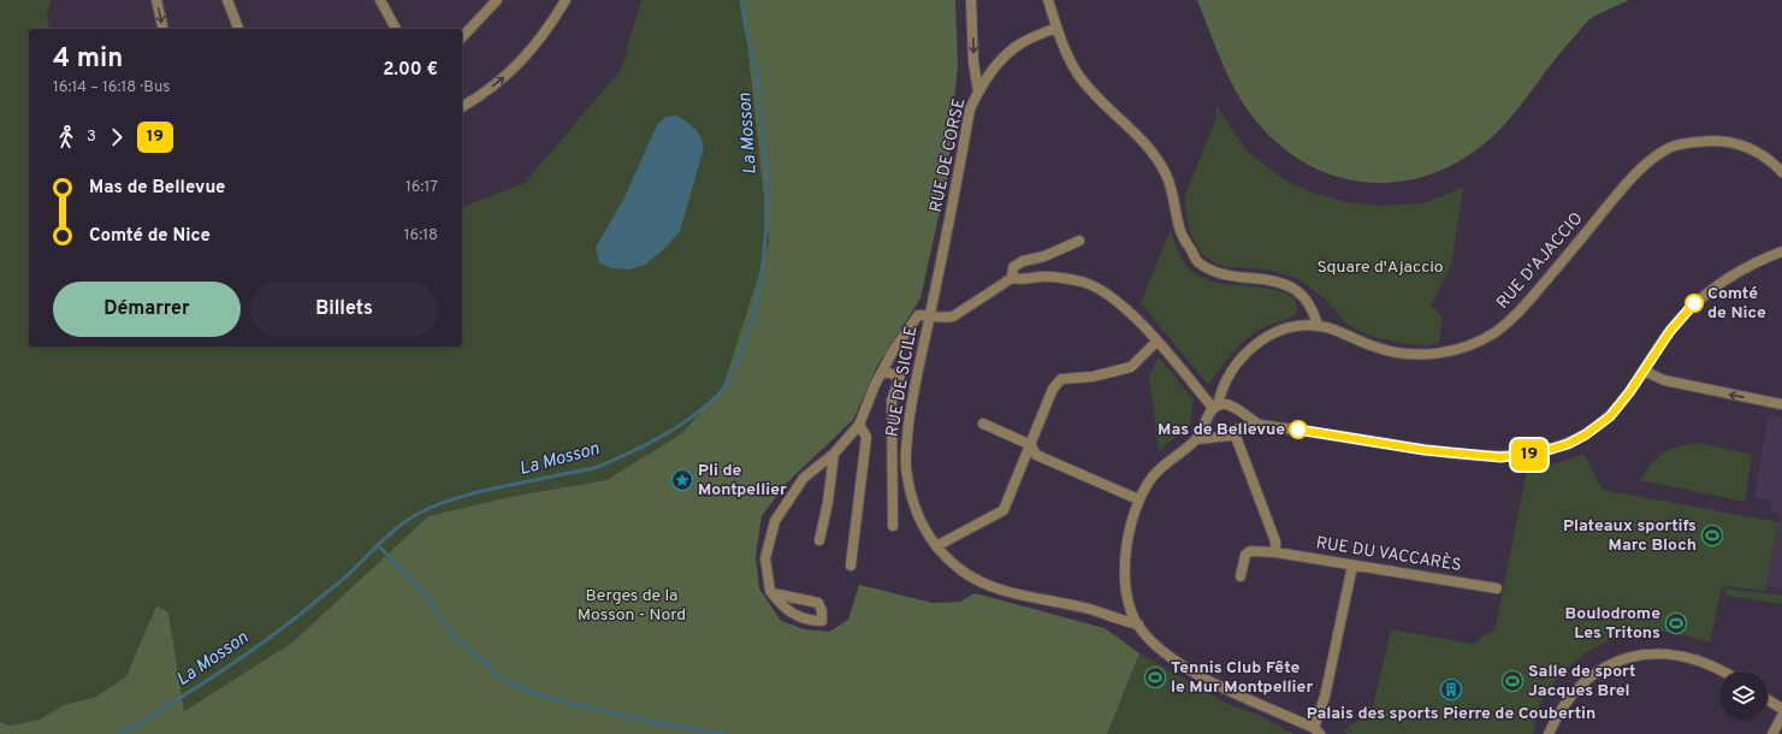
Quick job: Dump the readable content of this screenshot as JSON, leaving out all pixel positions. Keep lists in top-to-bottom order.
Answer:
{
  "streets": {
    "street": [
      "RUE DE CORSE",
      "RUE D'AJACCIO",
      "RUE DE SICILE",
      "RUE DU VACCARÈS"
    ]
  },
  "crossings": [
    ["RUE DE CORSE", "RUE DE SICILE"]
  ],
  "water": ["La Mosson"],
  "parks": ["Square d'Ajaccio", "Berges de la Mosson - Nord"],
  "places": {
    "other": ["Comté de Nice", "Mas de Bellevue"],
    "place": ["Pli de Montpellier"],
    "sports": [
      "Plateaux sportifs Marc Bloch",
      "Boulodrome Les Tritons",
      "Tennis Club Fête le Mur Montpellier",
      "Salle de sport Jacques Brel"
    ],
    "building": ["Palais des sports Pierre de Coubertin"]
  },
  "lines": ["bus line 19"],
  "page": {
    "on_map": "19",
    "heading": ["4 min", "16:14 – 16:18 · Bus", "2.00 €"],
    "legs": ["3", "19"],
    "list": [
      {
        "name": "Mas de Bellevue",
        "value": "16:17"
      },
      {
        "name": "Comté de Nice",
        "value": "16:18"
      }
    ],
    "buttons": ["Démarrer", "Billets"]
  }
}
